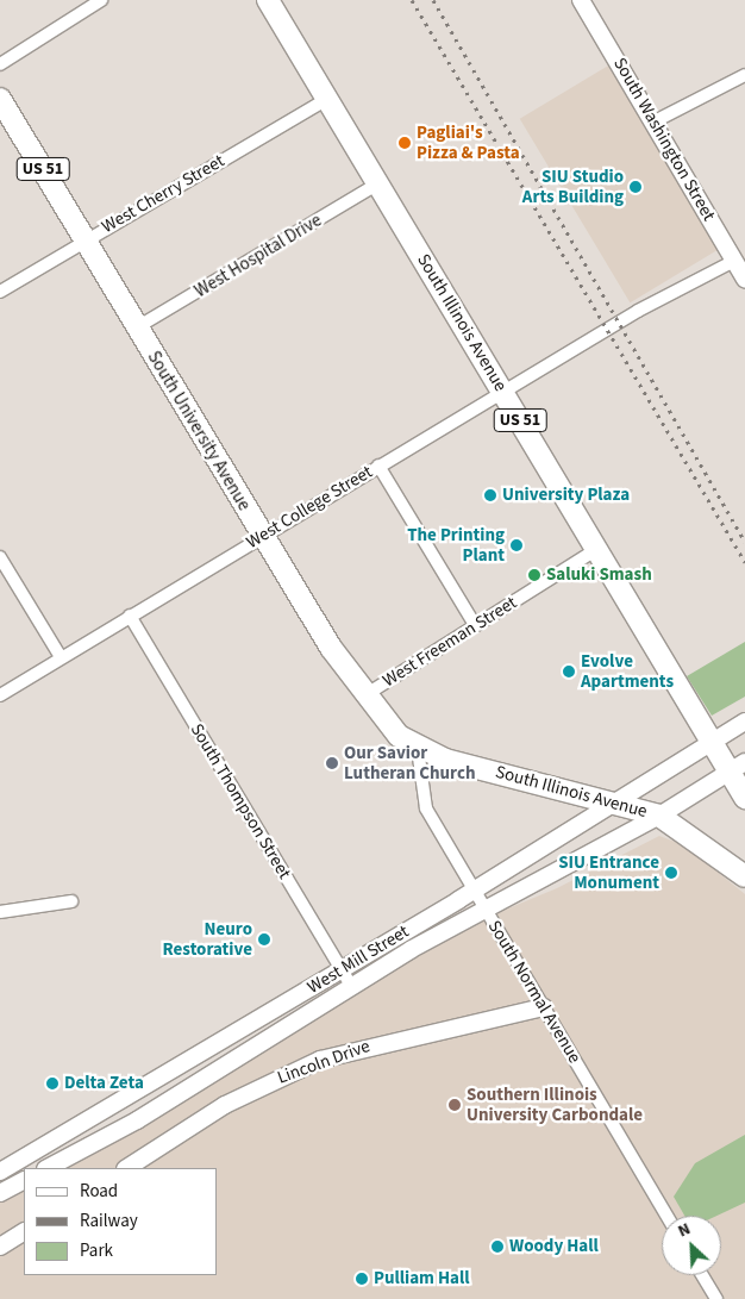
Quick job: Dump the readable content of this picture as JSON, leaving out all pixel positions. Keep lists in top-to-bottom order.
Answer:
{
  "streets": {
    "highway": ["US 51", "South Illinois Avenue", "South University Avenue"],
    "main road": ["South Washington Street", "West Mill Street", "Lincoln Drive"],
    "street": [
      "West Cherry Street",
      "West Hospital Drive",
      "West College Street",
      "West Freeman Street",
      "South Thompson Street",
      "South Normal Avenue"
    ]
  },
  "crossings": [
    ["South Washington Street", "West College Street"],
    ["West Cherry Street", "South Illinois Avenue"],
    ["West Cherry Street", "South University Avenue"],
    ["West Hospital Drive", "South Illinois Avenue"],
    ["West Hospital Drive", "South University Avenue"],
    ["South Illinois Avenue", "South University Avenue"],
    ["South Illinois Avenue", "West College Street"],
    ["South Illinois Avenue", "West Freeman Street"],
    ["South Illinois Avenue", "West Mill Street"],
    ["South Illinois Avenue", "South Normal Avenue"],
    ["South University Avenue", "West College Street"],
    ["South University Avenue", "West Freeman Street"],
    ["South University Avenue", "South Normal Avenue"],
    ["West College Street", "South Thompson Street"],
    ["South Thompson Street", "West Mill Street"],
    ["West Mill Street", "South Normal Avenue"],
    ["South Normal Avenue", "Lincoln Drive"]
  ],
  "places": [
    "Pagliai's Pizza & Pasta",
    "SIU Studio Arts Building",
    "University Plaza",
    "The Printing Plant",
    "Saluki Smash",
    "Evolve Apartments",
    "Our Savior Lutheran Church",
    "SIU Entrance Monument",
    "Neuro Restorative",
    "Delta Zeta",
    "Southern Illinois University Carbondale",
    "Woody Hall",
    "Pulliam Hall"
  ],
  "legend": ["Road", "Railway", "Park"],
  "north": "top left"
}
